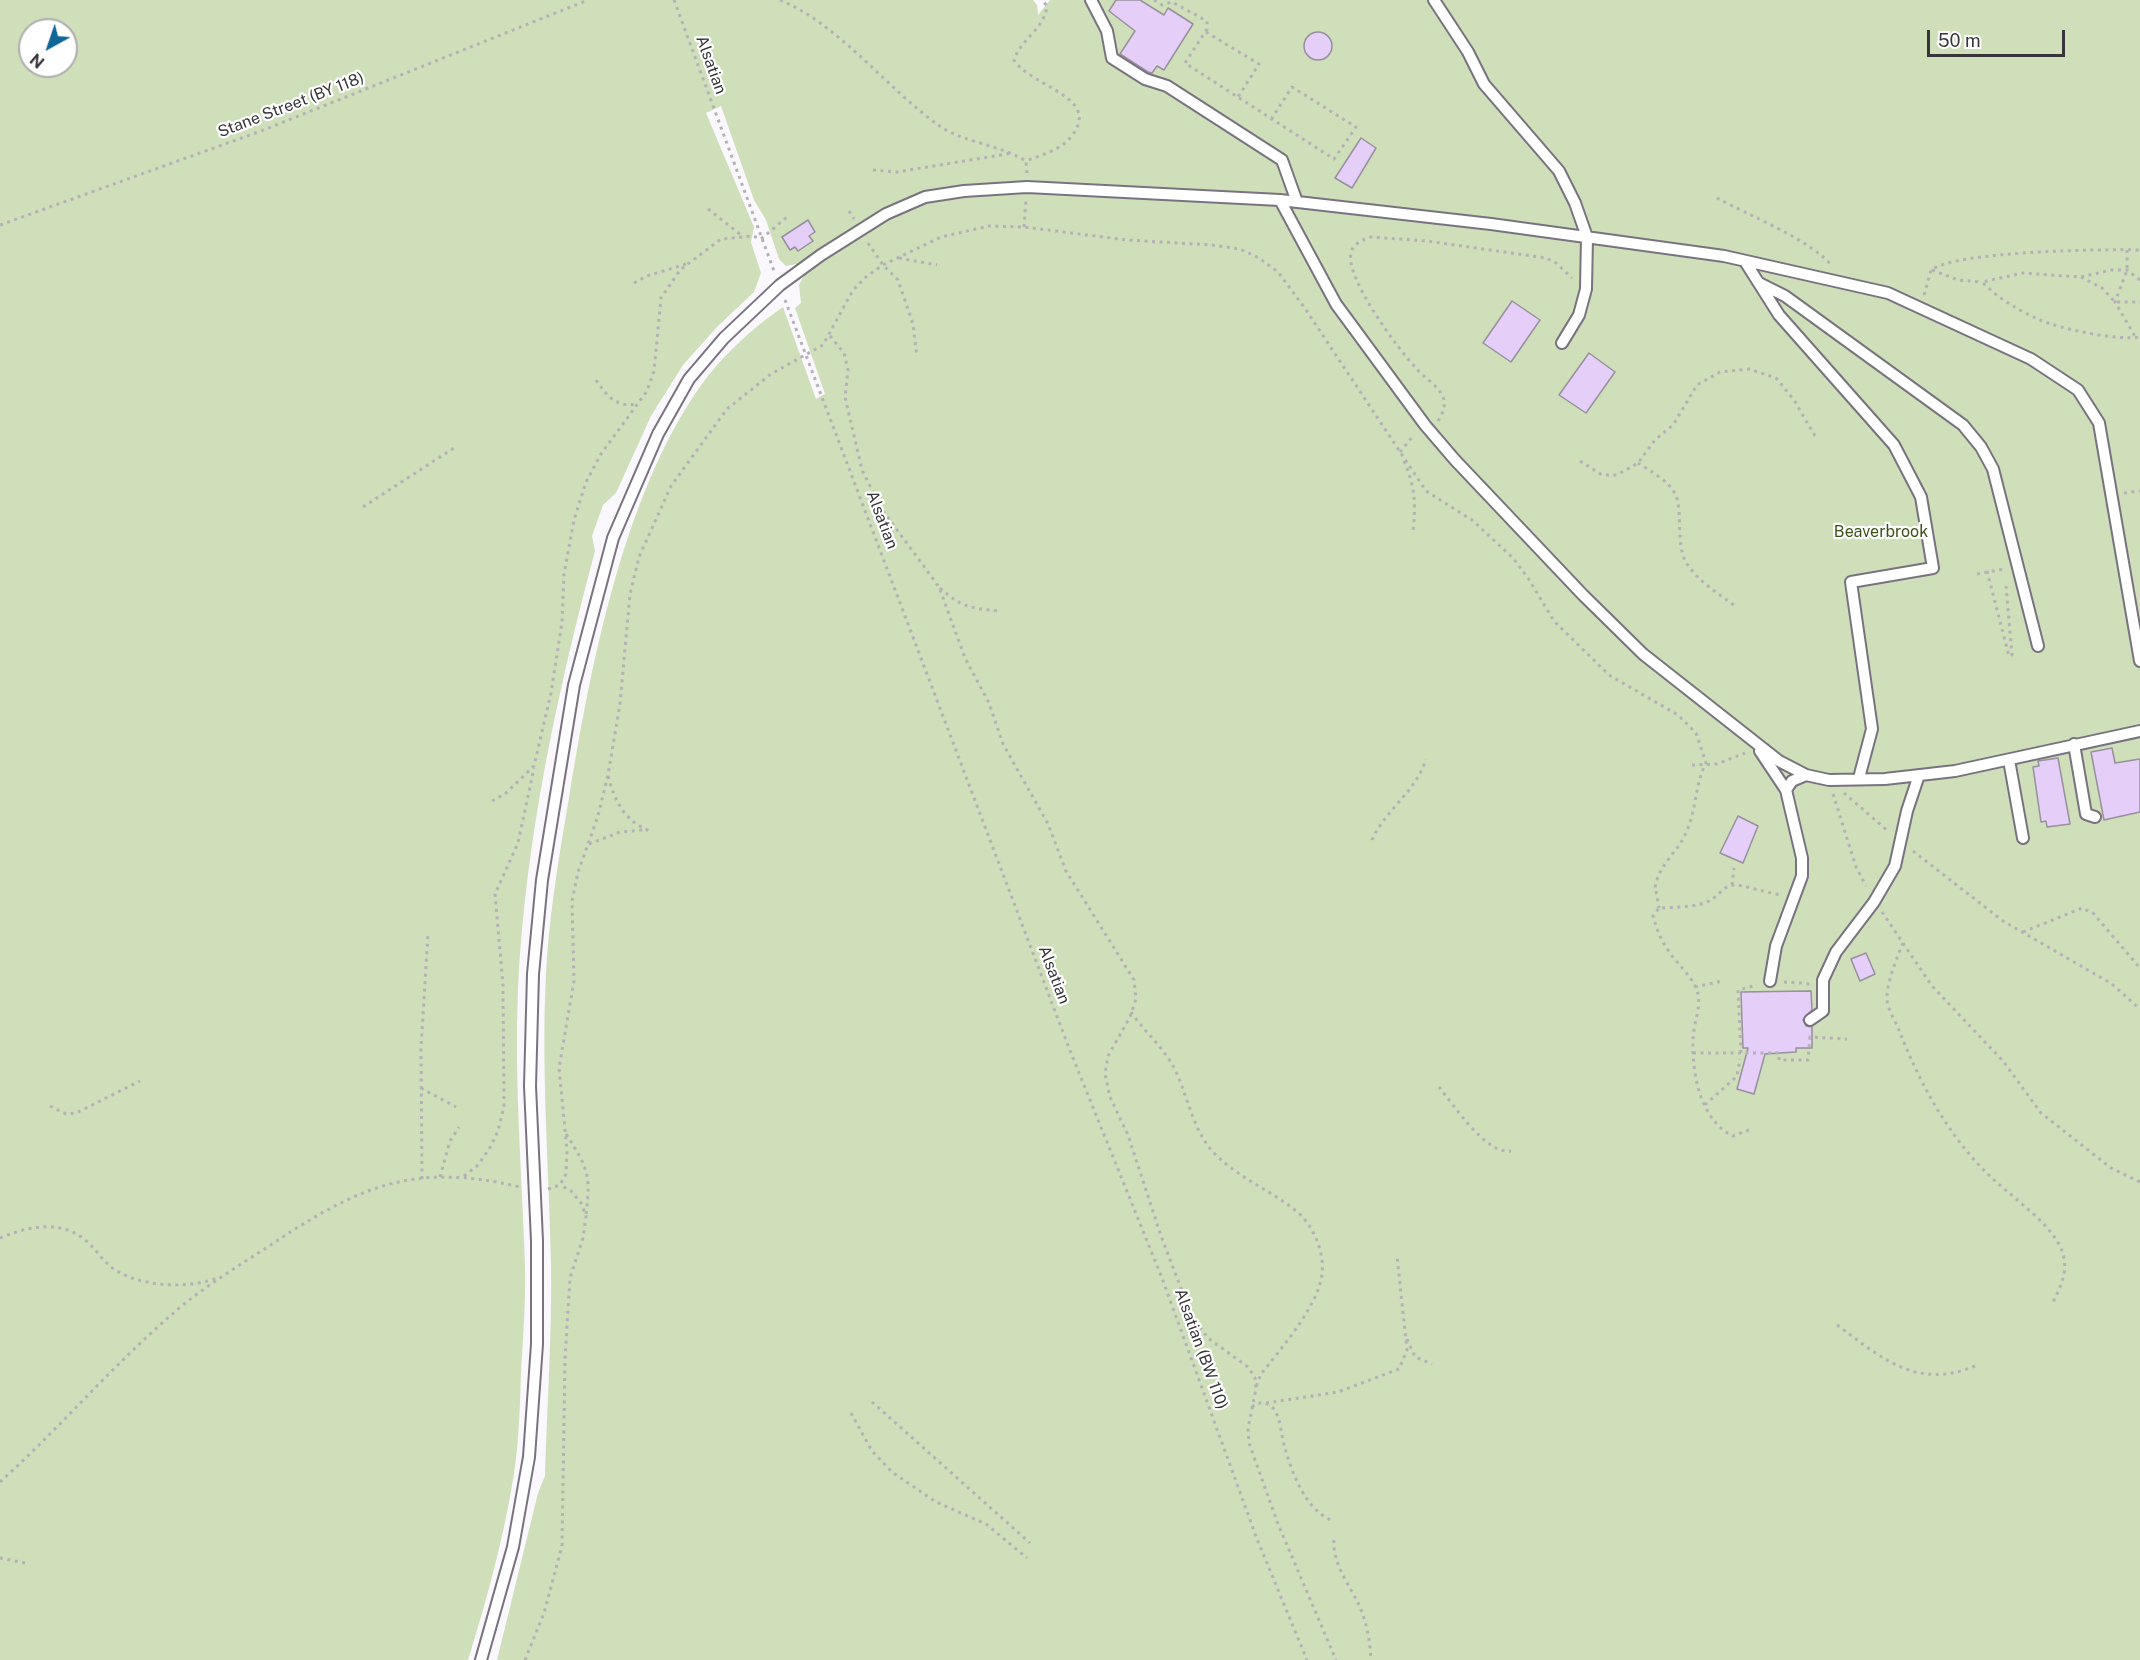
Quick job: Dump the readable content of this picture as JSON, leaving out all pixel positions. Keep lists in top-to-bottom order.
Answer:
{
  "streets": {
    "path": ["Alsatian", "Stane Street (BY 118)", "Alsatian (BW 110)"]
  },
  "crossings": [
    ["Alsatian", "Alsatian (BW 110)"]
  ],
  "parks": ["Beaverbrook"],
  "scale_bar": "50 m",
  "north": "bottom left"
}
